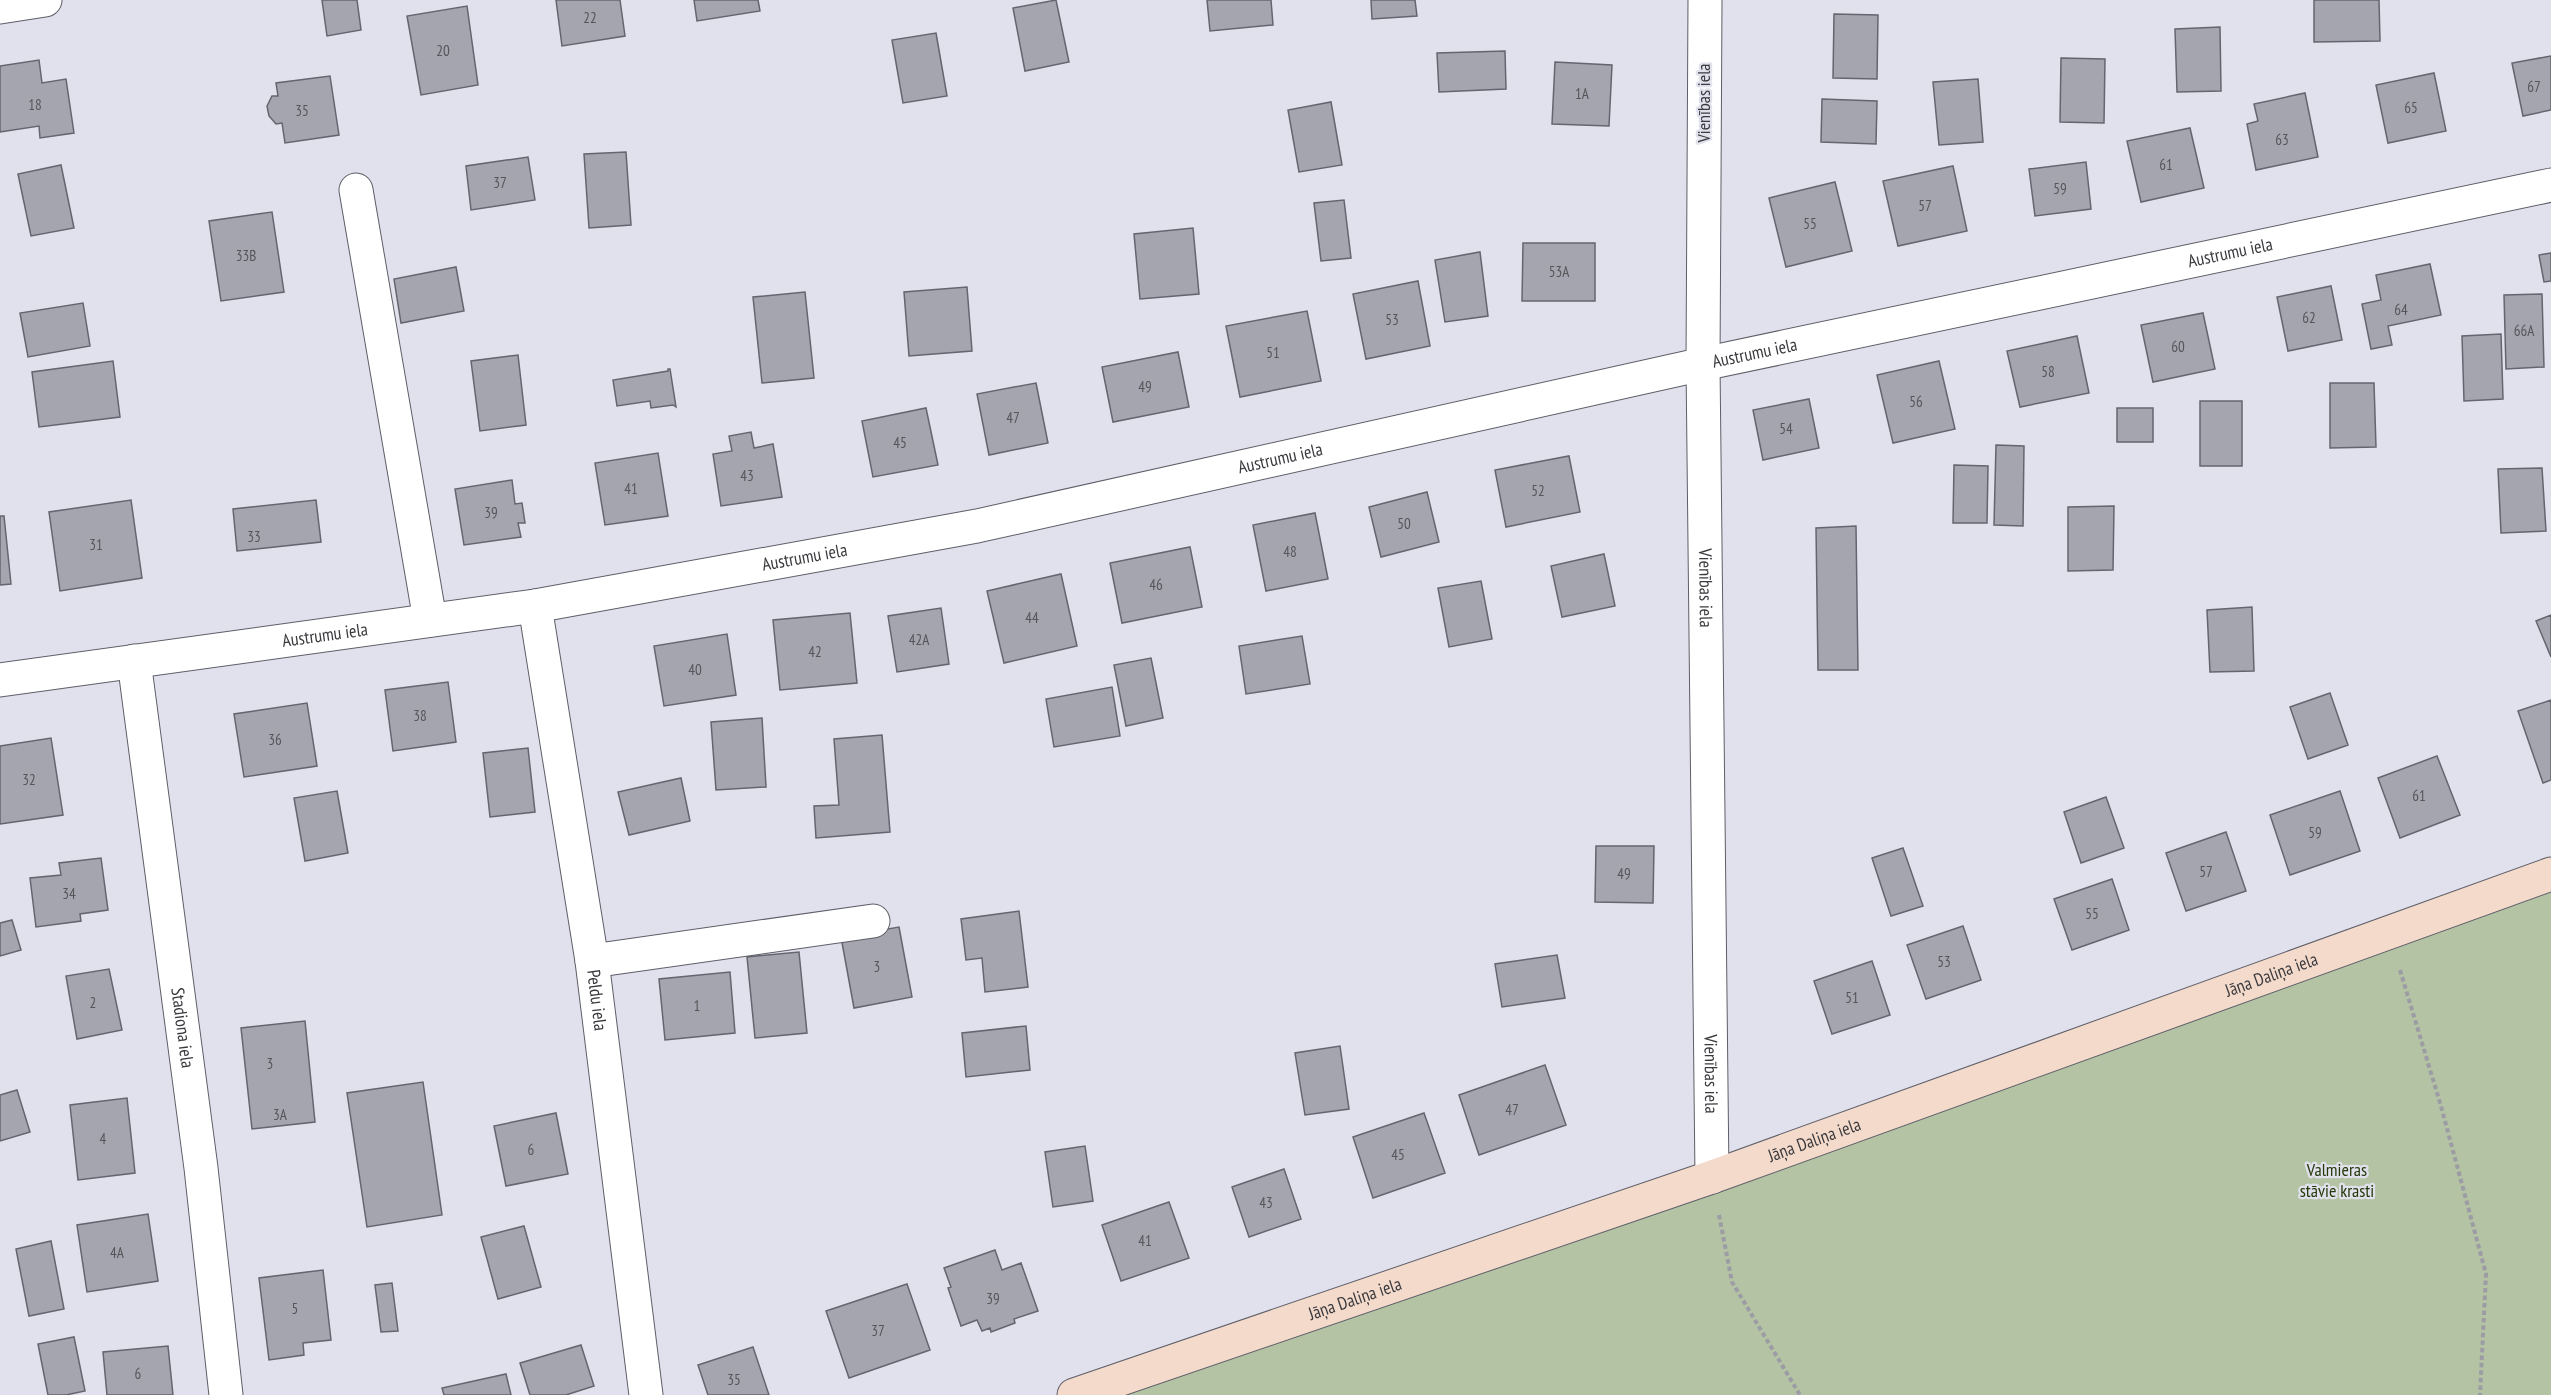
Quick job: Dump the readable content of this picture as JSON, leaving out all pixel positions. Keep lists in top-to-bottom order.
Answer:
{
  "streets": {
    "street": [
      "Vienības iela",
      "Austrumu iela",
      "Jāņa Daliņa iela",
      "Peldu iela",
      "Stadiona iela"
    ]
  },
  "crossings": [
    ["Vienības iela", "Austrumu iela"],
    ["Vienības iela", "Jāņa Daliņa iela"],
    ["Austrumu iela", "Peldu iela"],
    ["Austrumu iela", "Stadiona iela"]
  ],
  "parks": ["Valmieras stāvie krasti"],
  "house_numbers": [
    "22",
    "20",
    "67",
    "1A",
    "18",
    "65",
    "35",
    "63",
    "61",
    "37",
    "59",
    "57",
    "55",
    "33B",
    "53A",
    "64",
    "62",
    "53",
    "66A",
    "60",
    "51",
    "58",
    "49",
    "56",
    "47",
    "54",
    "45",
    "43",
    "41",
    "52",
    "39",
    "50",
    "33",
    "31",
    "48",
    "46",
    "44",
    "42A",
    "42",
    "40",
    "38",
    "36",
    "32",
    "61",
    "59",
    "57",
    "49",
    "34",
    "55",
    "53",
    "3",
    "51",
    "2",
    "1",
    "3",
    "47",
    "3A",
    "4",
    "6",
    "45",
    "43",
    "41",
    "4A",
    "39",
    "5",
    "37",
    "6",
    "35"
  ]
}
